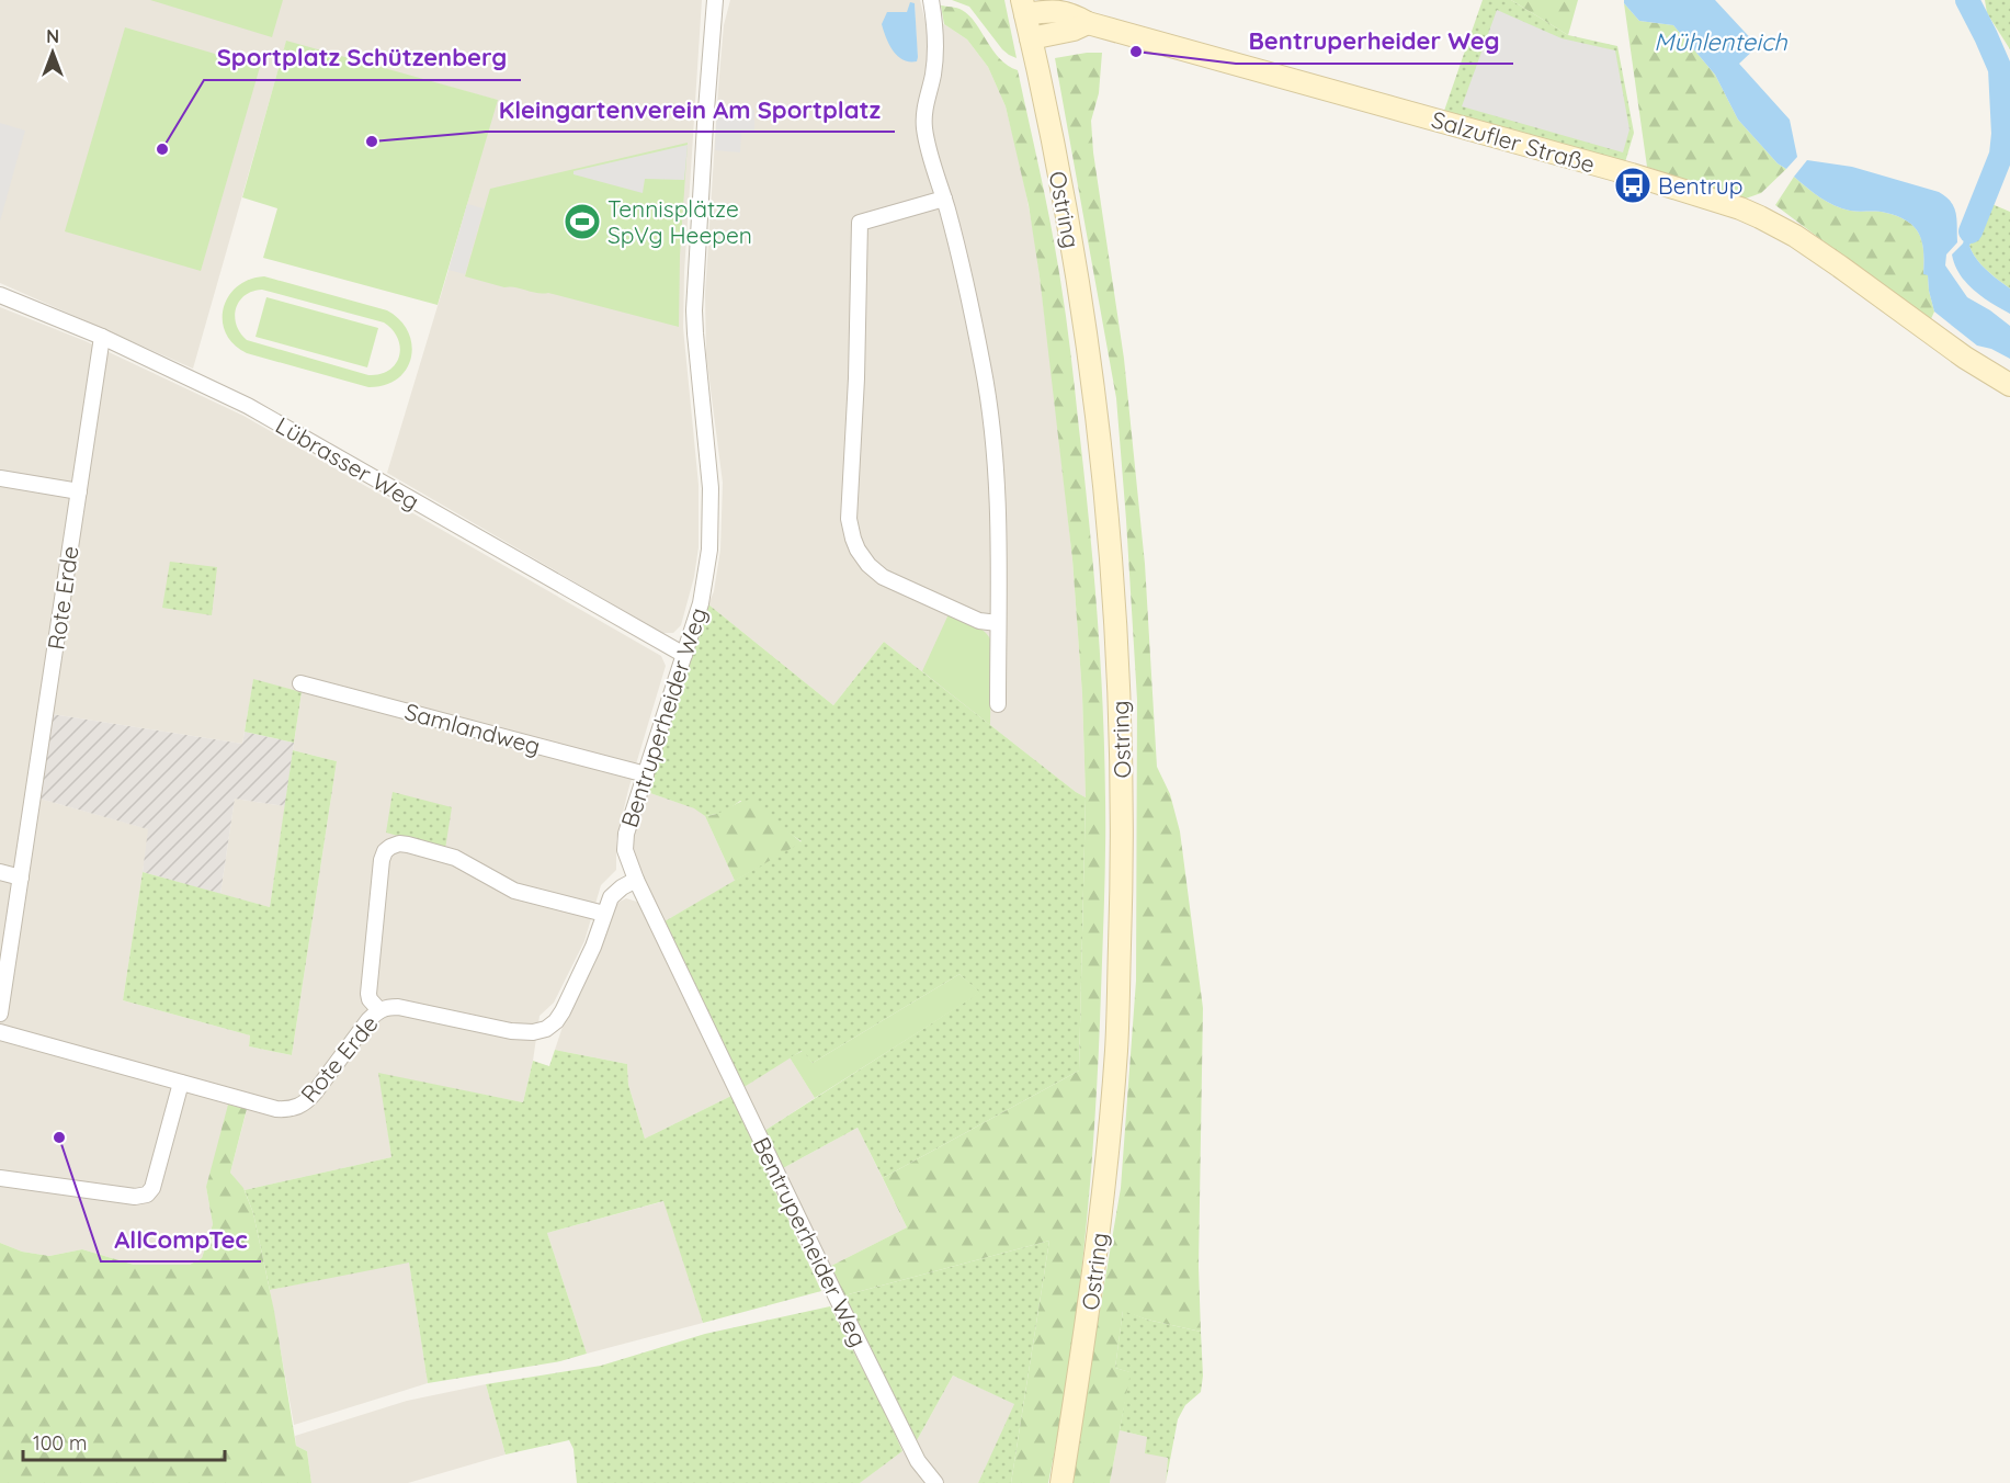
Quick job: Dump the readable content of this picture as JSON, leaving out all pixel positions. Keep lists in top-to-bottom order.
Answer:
{
  "streets": {
    "main road": ["Salzufler Straße", "Ostring"],
    "street": [
      "Lübrasser Weg",
      "Rote Erde",
      "Bentruperheider Weg",
      "Samlandweg"
    ]
  },
  "crossings": [
    ["Salzufler Straße", "Ostring"],
    ["Lübrasser Weg", "Rote Erde"],
    ["Lübrasser Weg", "Bentruperheider Weg"],
    ["Rote Erde", "Bentruperheider Weg"],
    ["Bentruperheider Weg", "Samlandweg"]
  ],
  "water": ["Mühlenteich"],
  "places": {
    "other": [
      "Bentruperheider Weg",
      "Kleingartenverein Am Sportplatz",
      "Sportplatz Schützenberg",
      "AllCompTec"
    ],
    "bus stop": ["Bentrup"],
    "sports": ["Tennisplätze SpVg Heepen"]
  },
  "scale_bar": "100 m",
  "north": "top"
}
